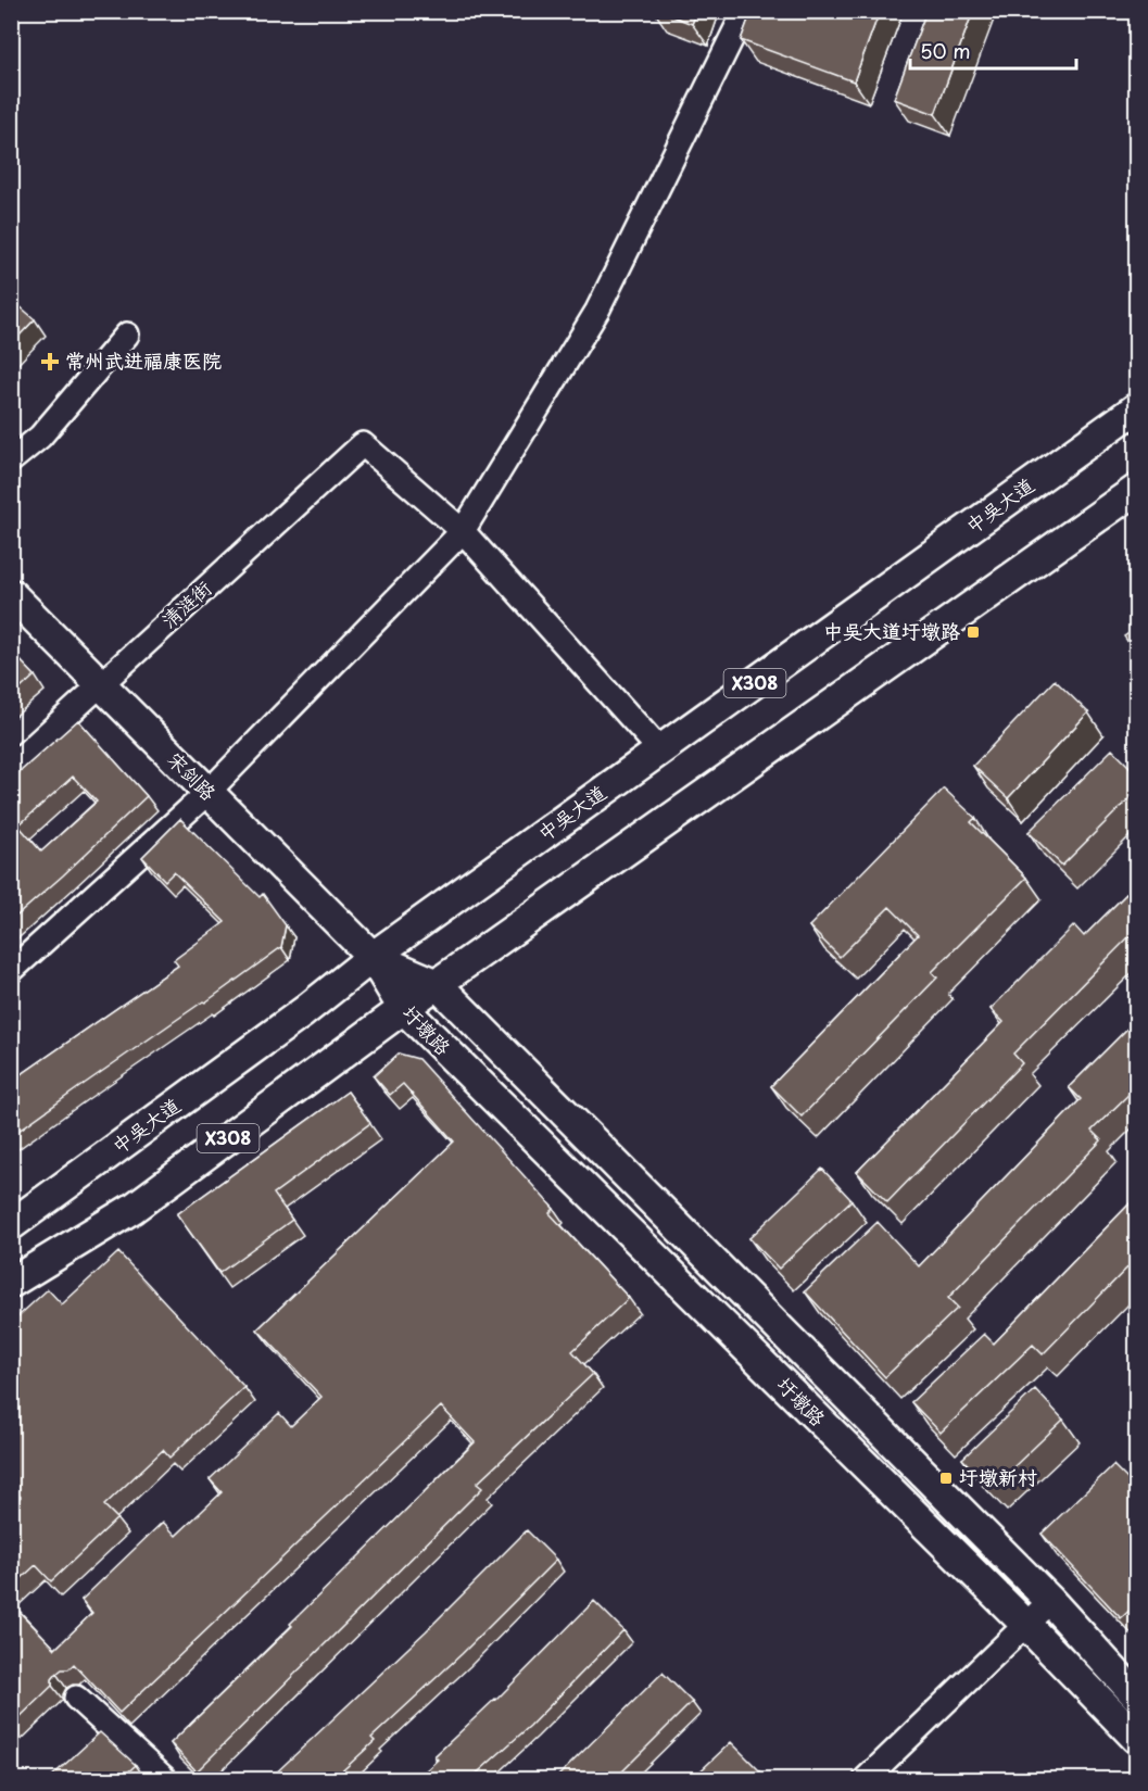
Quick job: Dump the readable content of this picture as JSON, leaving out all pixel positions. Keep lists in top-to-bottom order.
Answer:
{
  "streets": {
    "main road": [
      "中吴大道",
      "X308",
      "宋剑路",
      "圩墩路"
    ],
    "street": ["清涟街"]
  },
  "crossings": [
    ["中吴大道", "宋剑路"],
    ["中吴大道", "圩墩路"],
    ["清涟街", "宋剑路"],
    ["X308", "圩墩路"],
    ["宋剑路", "圩墩路"]
  ],
  "places": {
    "health": ["常州武进福康医院"],
    "transit": ["中吴大道圩墩路", "圩墩新村"]
  },
  "scale_bar": "50 m"
}
